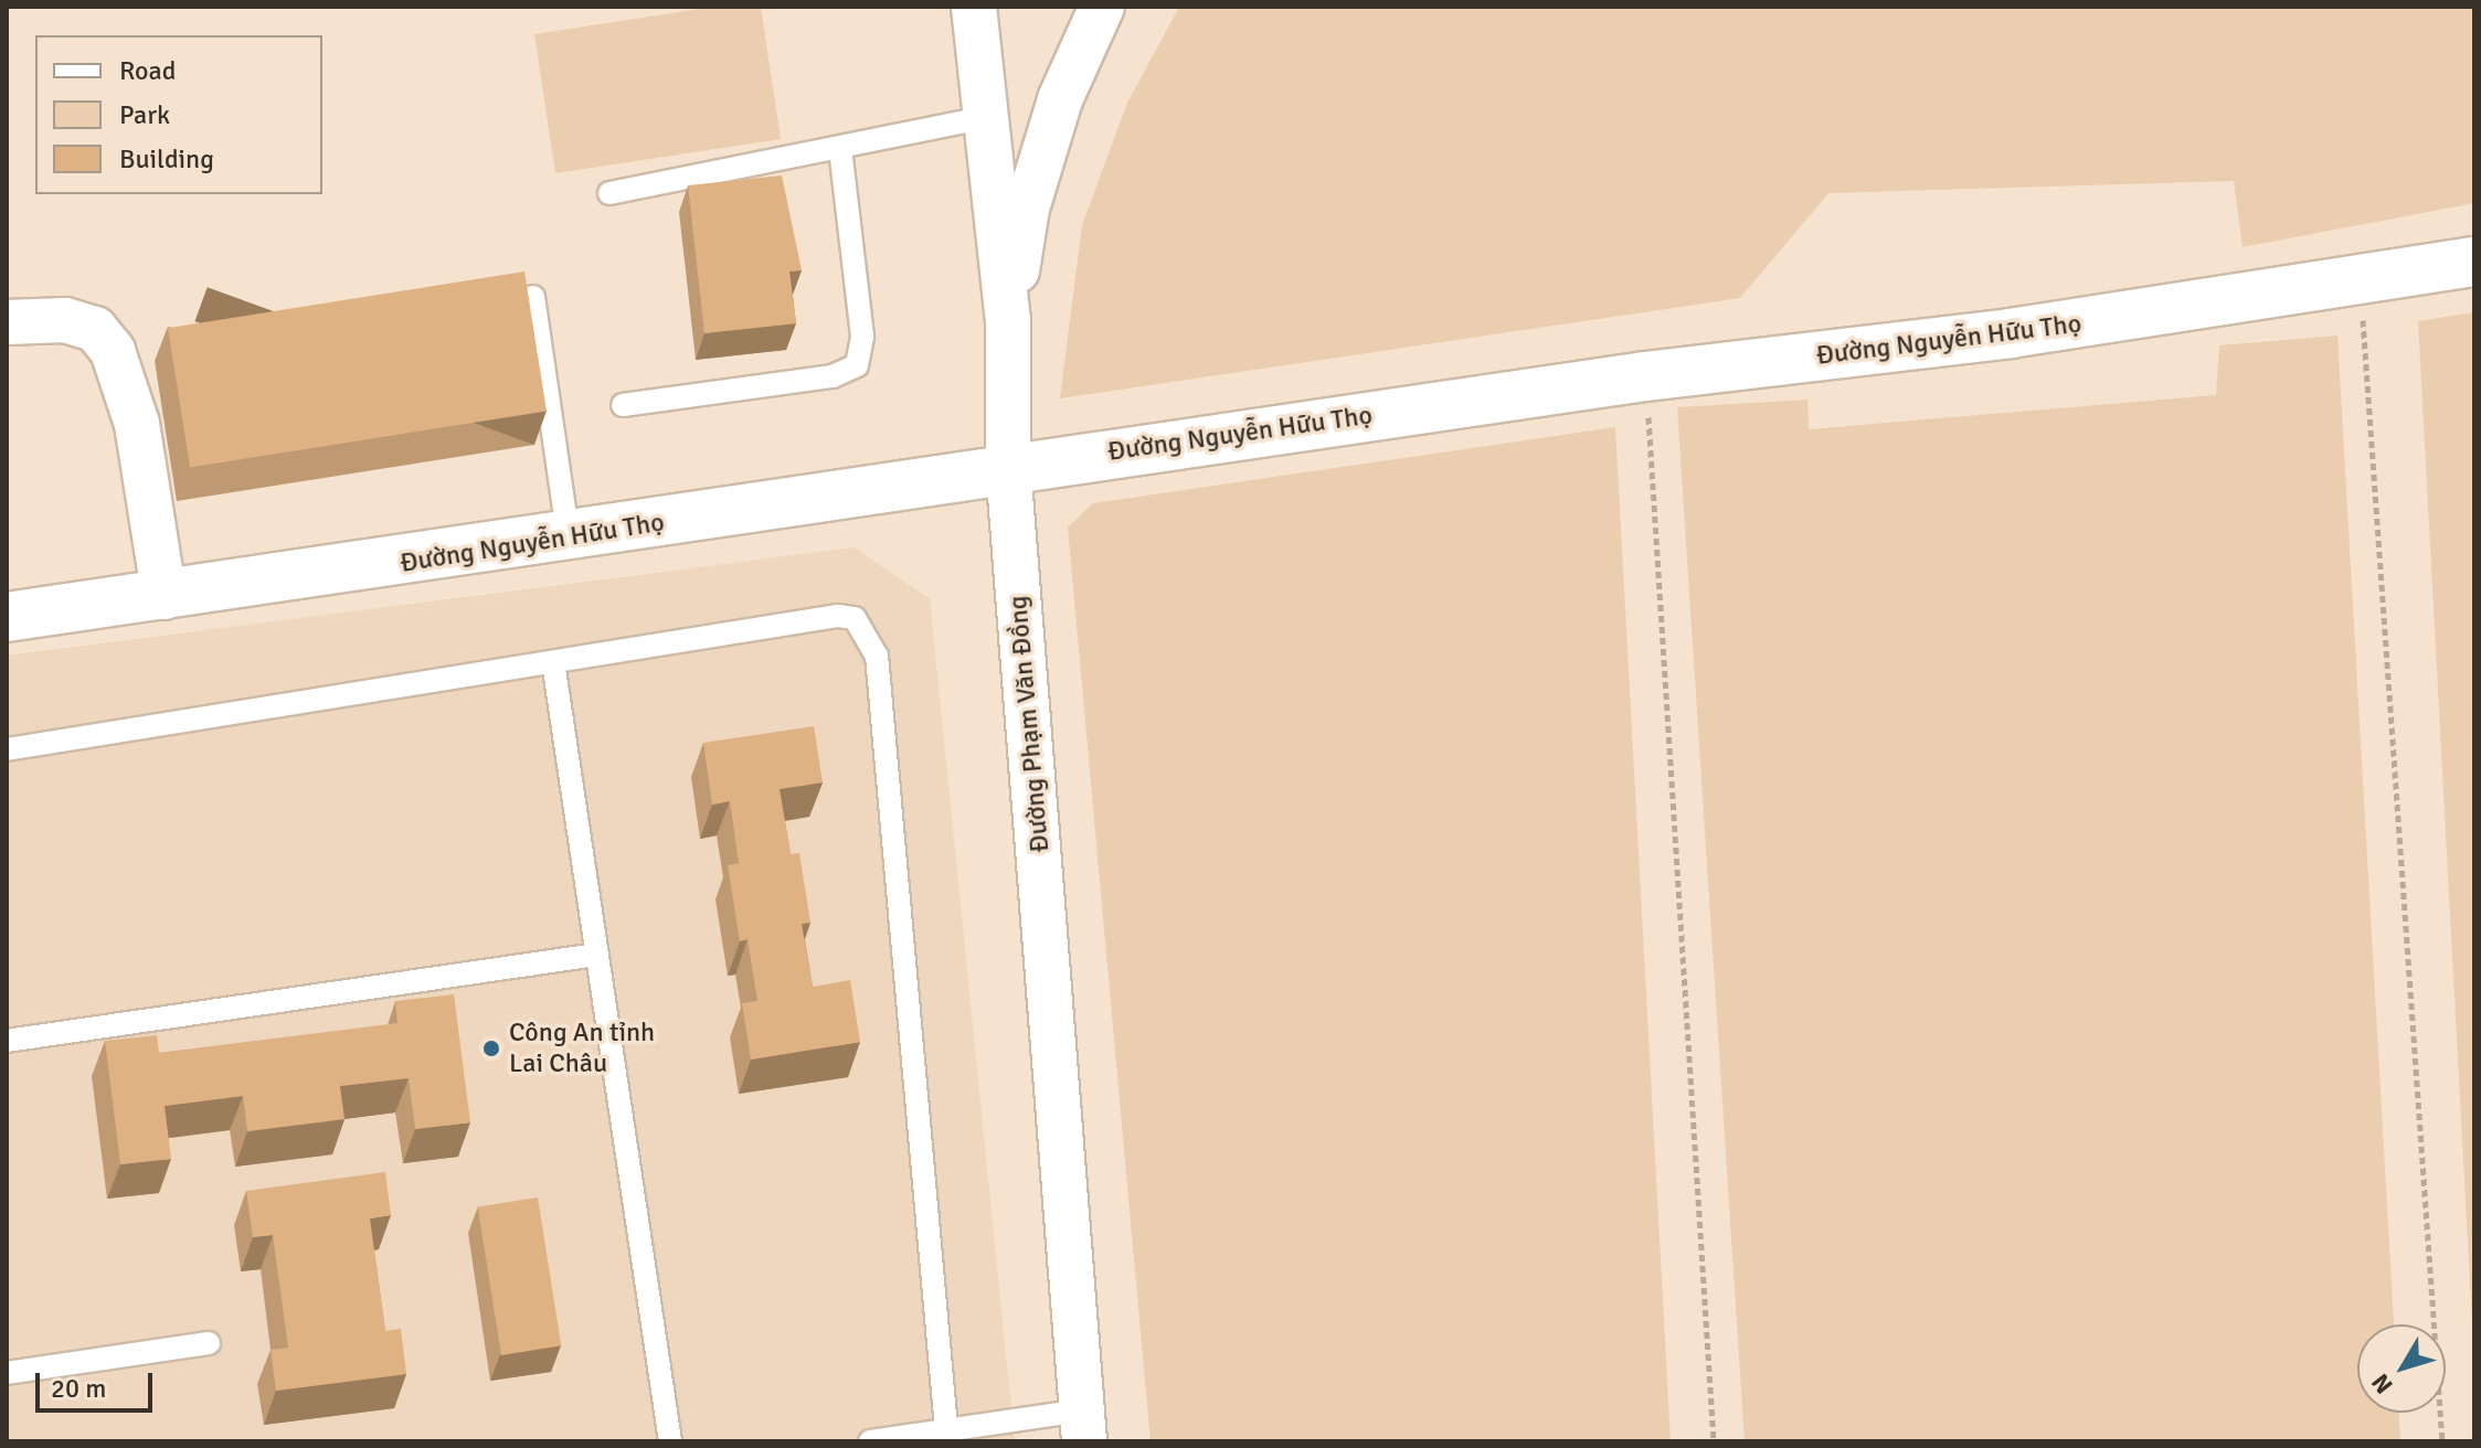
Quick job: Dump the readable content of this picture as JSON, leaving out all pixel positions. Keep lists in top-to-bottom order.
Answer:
{
  "streets": {
    "street": ["Đường Nguyễn Hữu Thọ", "Đường Phạm Văn Đồng"]
  },
  "crossings": [
    ["Đường Nguyễn Hữu Thọ", "Đường Phạm Văn Đồng"]
  ],
  "places": ["Công An tỉnh Lai Châu"],
  "legend": ["Road", "Park", "Building"],
  "scale_bar": "20 m",
  "north": "bottom left"
}
